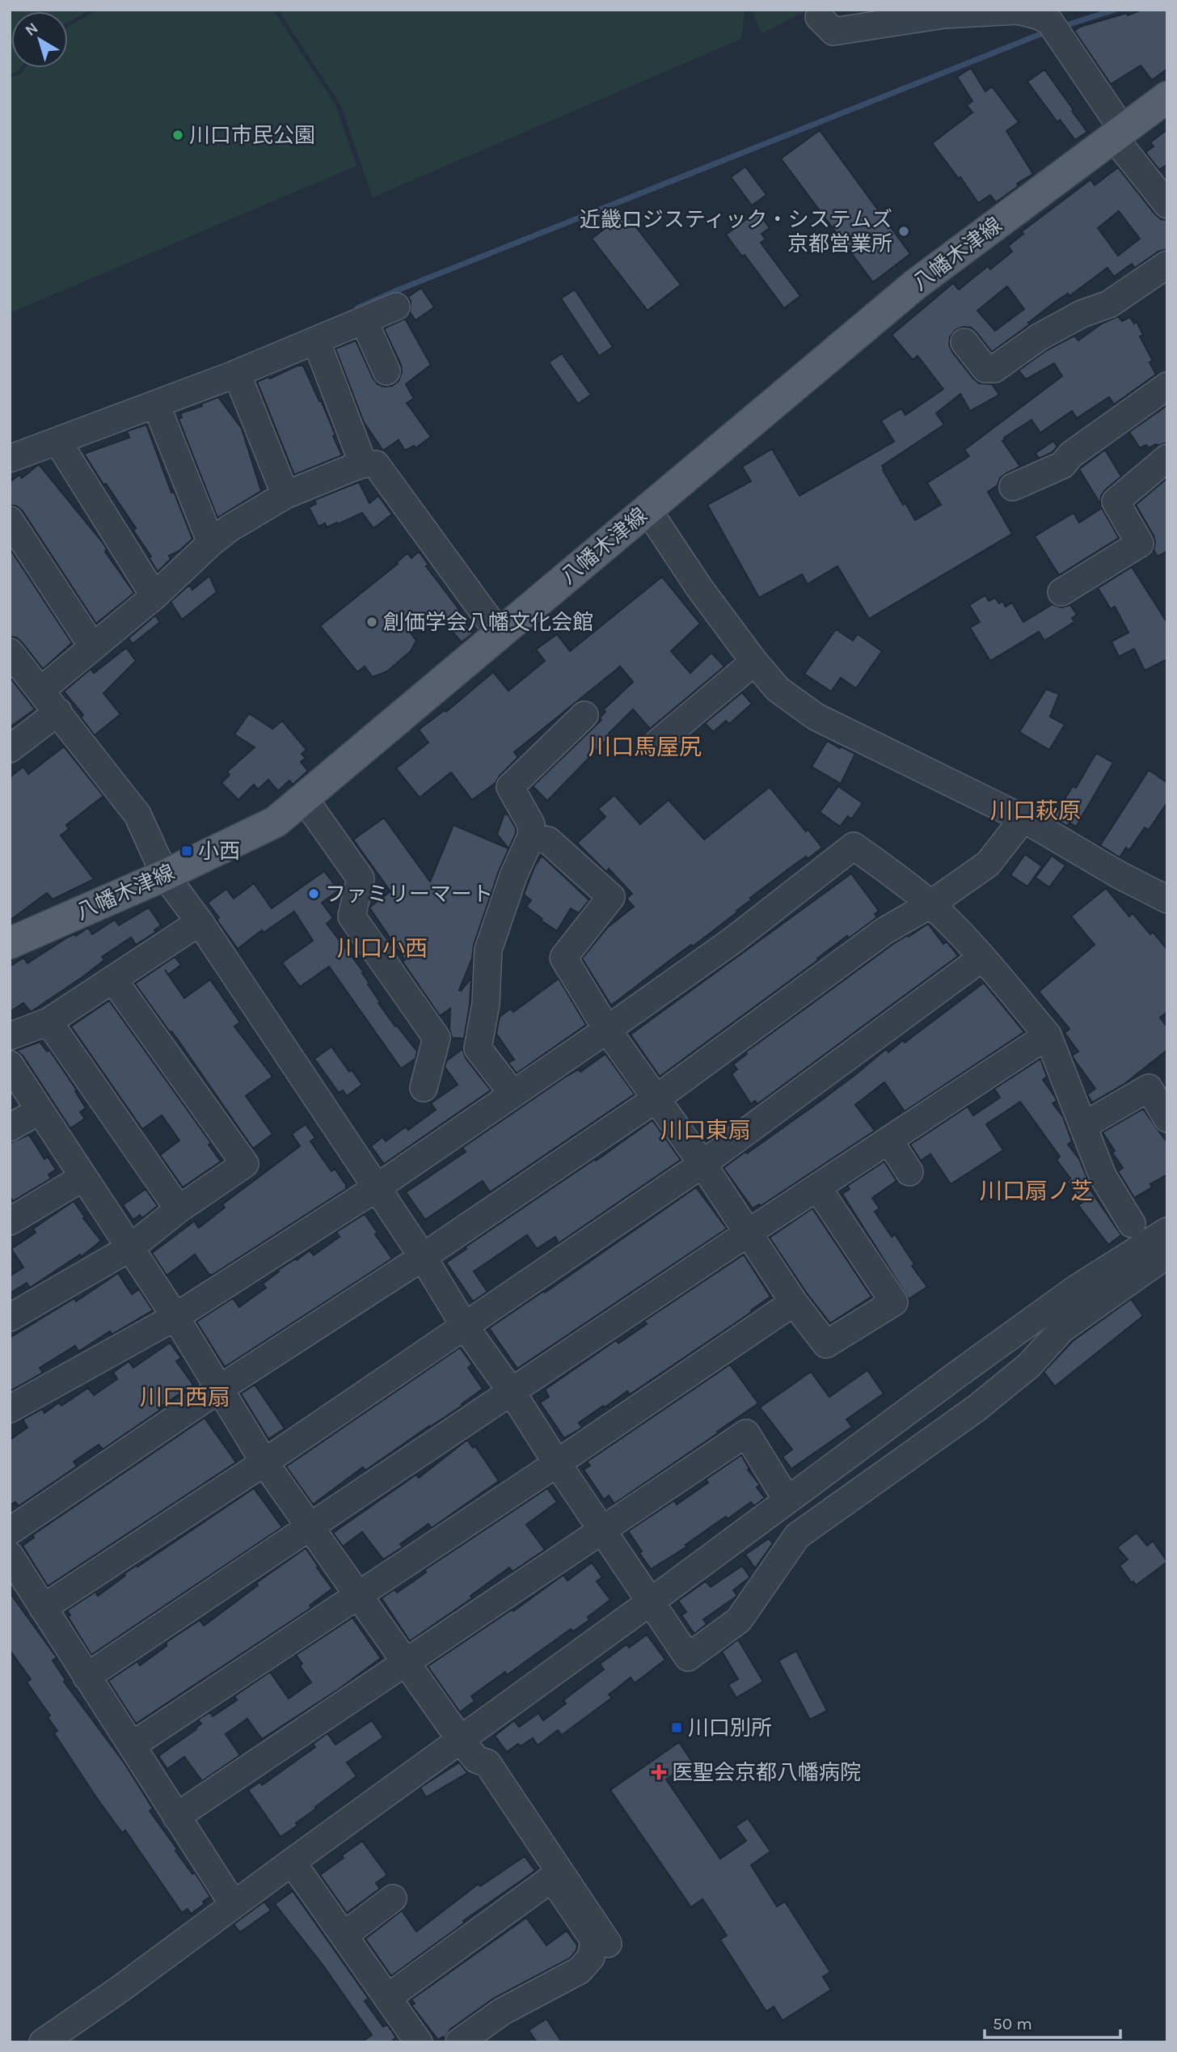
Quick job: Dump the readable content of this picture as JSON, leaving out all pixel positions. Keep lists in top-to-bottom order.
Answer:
{
  "streets": {
    "main road": ["八幡木津線"]
  },
  "districts": [
    "川口馬屋尻",
    "川口萩原",
    "川口小西",
    "川口東扇",
    "川口扇ノ芝",
    "川口西扇"
  ],
  "places": {
    "other": [
      "川口市民公園",
      "近畿ロジスティック・システムズ 京都営業所",
      "創価学会八幡文化会館",
      "ファミリーマート"
    ],
    "transit": ["小西", "川口別所"],
    "health": ["医聖会京都八幡病院"]
  },
  "scale_bar": "50 m",
  "north": "top left"
}
